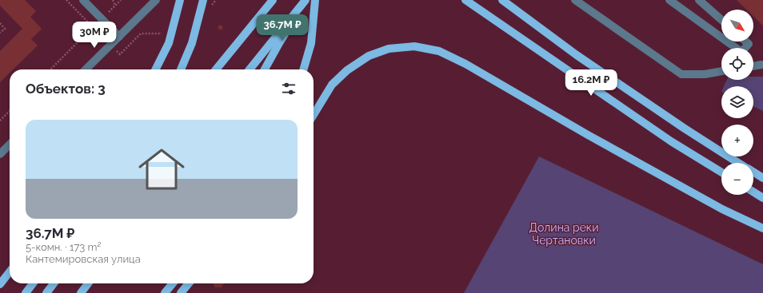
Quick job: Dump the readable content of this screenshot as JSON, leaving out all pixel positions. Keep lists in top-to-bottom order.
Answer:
{
  "parks": ["Долина реки Чертановки"],
  "north": "bottom right",
  "page": {
    "map_buttons": ["+", "−"],
    "price": ["36.7M ₽", "30M ₽", "16.2M ₽"],
    "heading": "Объектов: 3",
    "list": [
      {
        "name": "36.7M ₽",
        "note": "5-комн. · 173 m² · Кантемировская улица"
      }
    ]
  }
}
